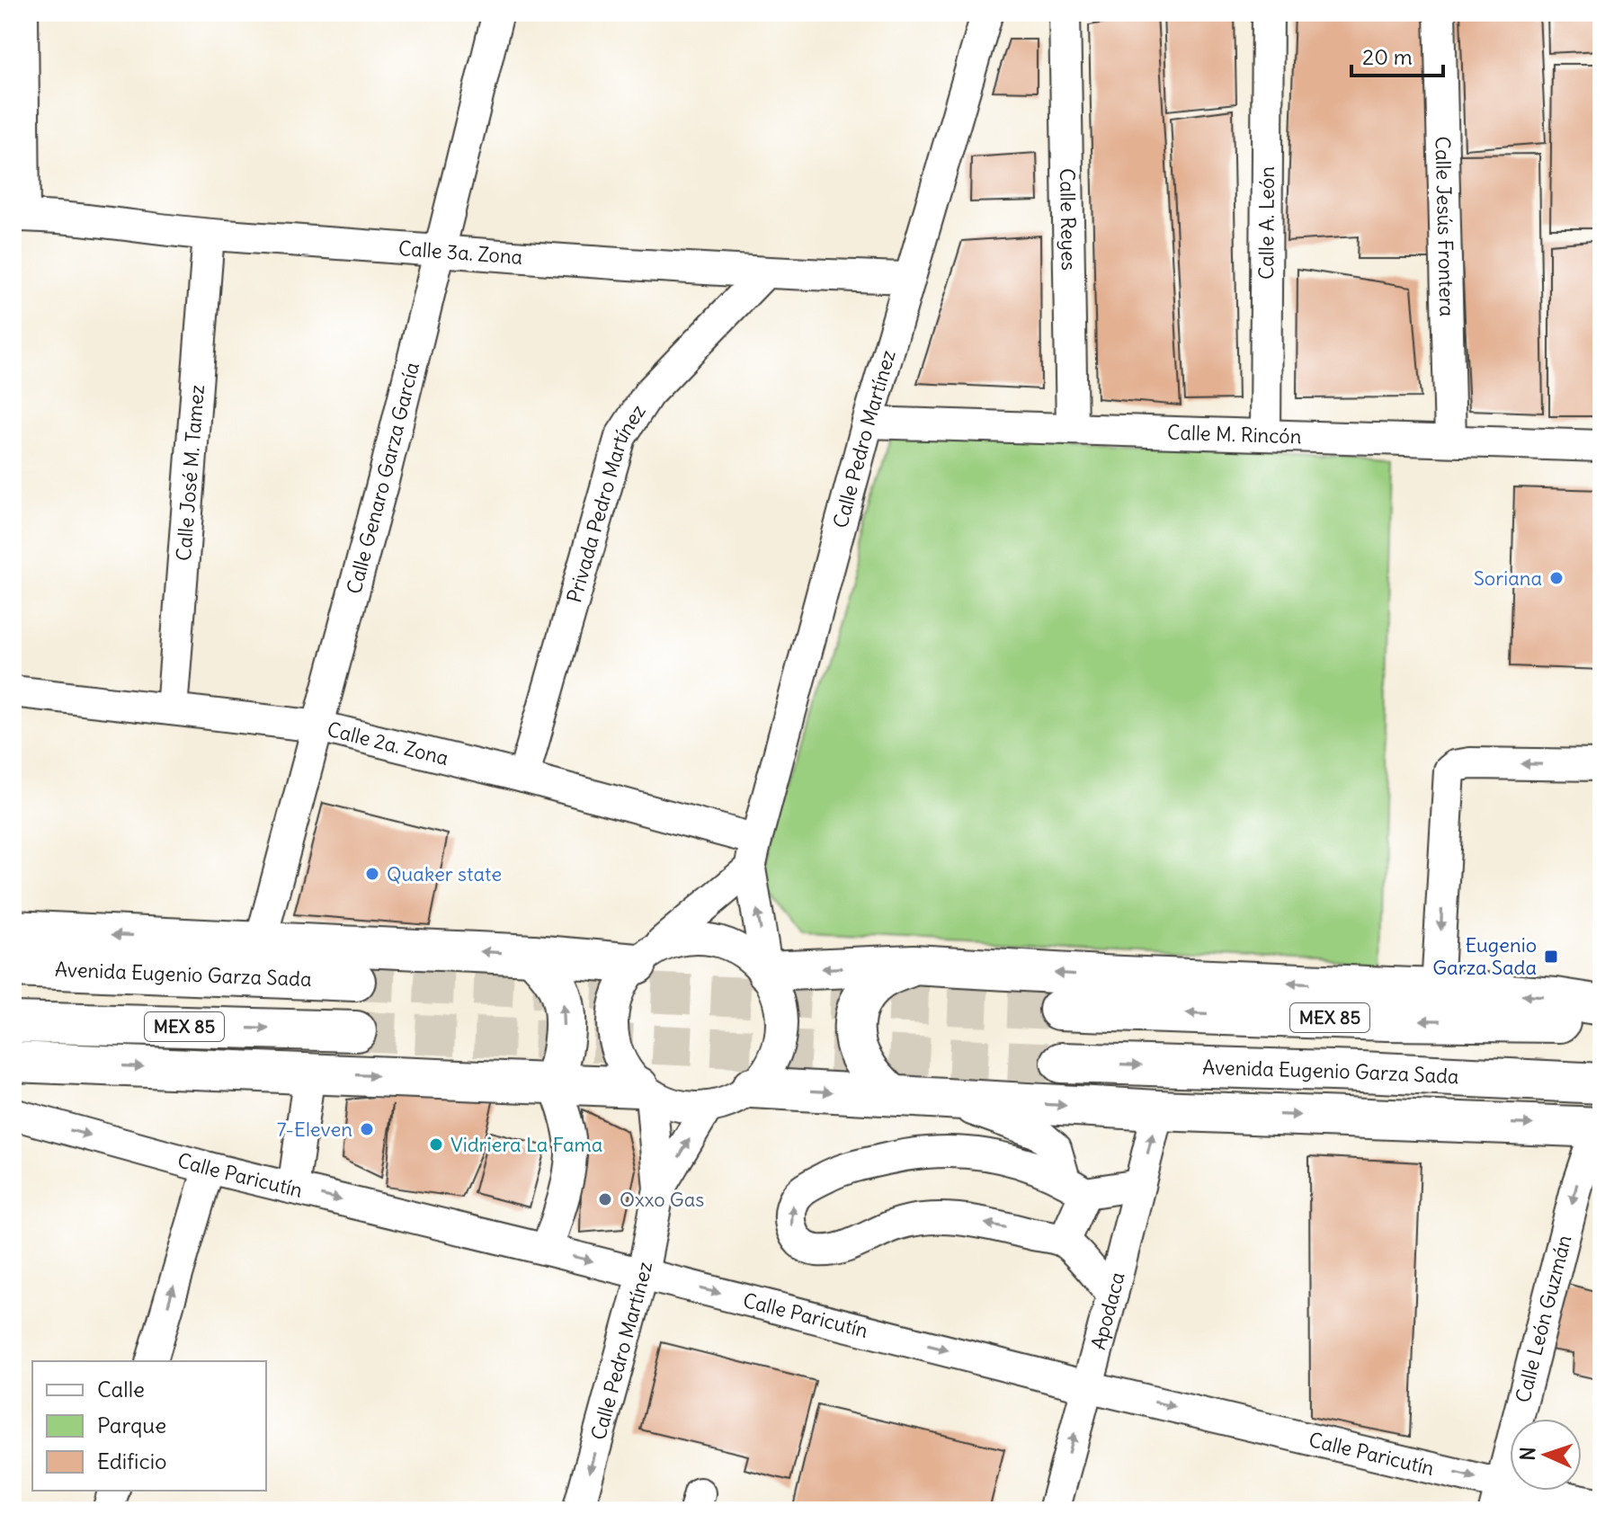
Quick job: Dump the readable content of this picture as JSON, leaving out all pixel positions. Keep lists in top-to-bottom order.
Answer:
{
  "streets": {
    "highway": ["Avenida Eugenio Garza Sada", "MEX 85"],
    "street": [
      "Calle Reyes",
      "Calle A. León",
      "Calle Jesús Frontera",
      "Calle 3a. Zona",
      "Calle M. Rincón",
      "Calle Pedro Martínez",
      "Calle José M. Tamez",
      "Calle Genaro Garza García",
      "Privada Pedro Martínez",
      "Calle 2a. Zona",
      "Calle Paricutín",
      "Apodaca",
      "Calle León Guzmán"
    ]
  },
  "crossings": [
    ["Calle Reyes", "Calle M. Rincón"],
    ["Calle A. León", "Calle M. Rincón"],
    ["Calle Jesús Frontera", "Calle M. Rincón"],
    ["Calle 3a. Zona", "Calle Pedro Martínez"],
    ["Calle 3a. Zona", "Calle José M. Tamez"],
    ["Calle 3a. Zona", "Calle Genaro Garza García"],
    ["Calle 3a. Zona", "Privada Pedro Martínez"],
    ["Calle M. Rincón", "Calle Pedro Martínez"],
    ["Calle Pedro Martínez", "Calle 2a. Zona"],
    ["Calle Pedro Martínez", "Calle Paricutín"],
    ["Calle José M. Tamez", "Calle 2a. Zona"],
    ["Calle Genaro Garza García", "Calle 2a. Zona"],
    ["Privada Pedro Martínez", "Calle 2a. Zona"],
    ["Calle Paricutín", "Apodaca"],
    ["Calle Paricutín", "Calle León Guzmán"]
  ],
  "one_way": ["Calle Paricutín", "Apodaca", "Calle León Guzmán"],
  "places": {
    "other": [
      "Soriana",
      "Quaker state",
      "7-Eleven",
      "Vidriera La Fama",
      "Oxxo Gas"
    ],
    "transit": ["Eugenio Garza Sada"]
  },
  "legend": ["Calle", "Parque", "Edificio"],
  "scale_bar": "20 m",
  "north": "left"
}
